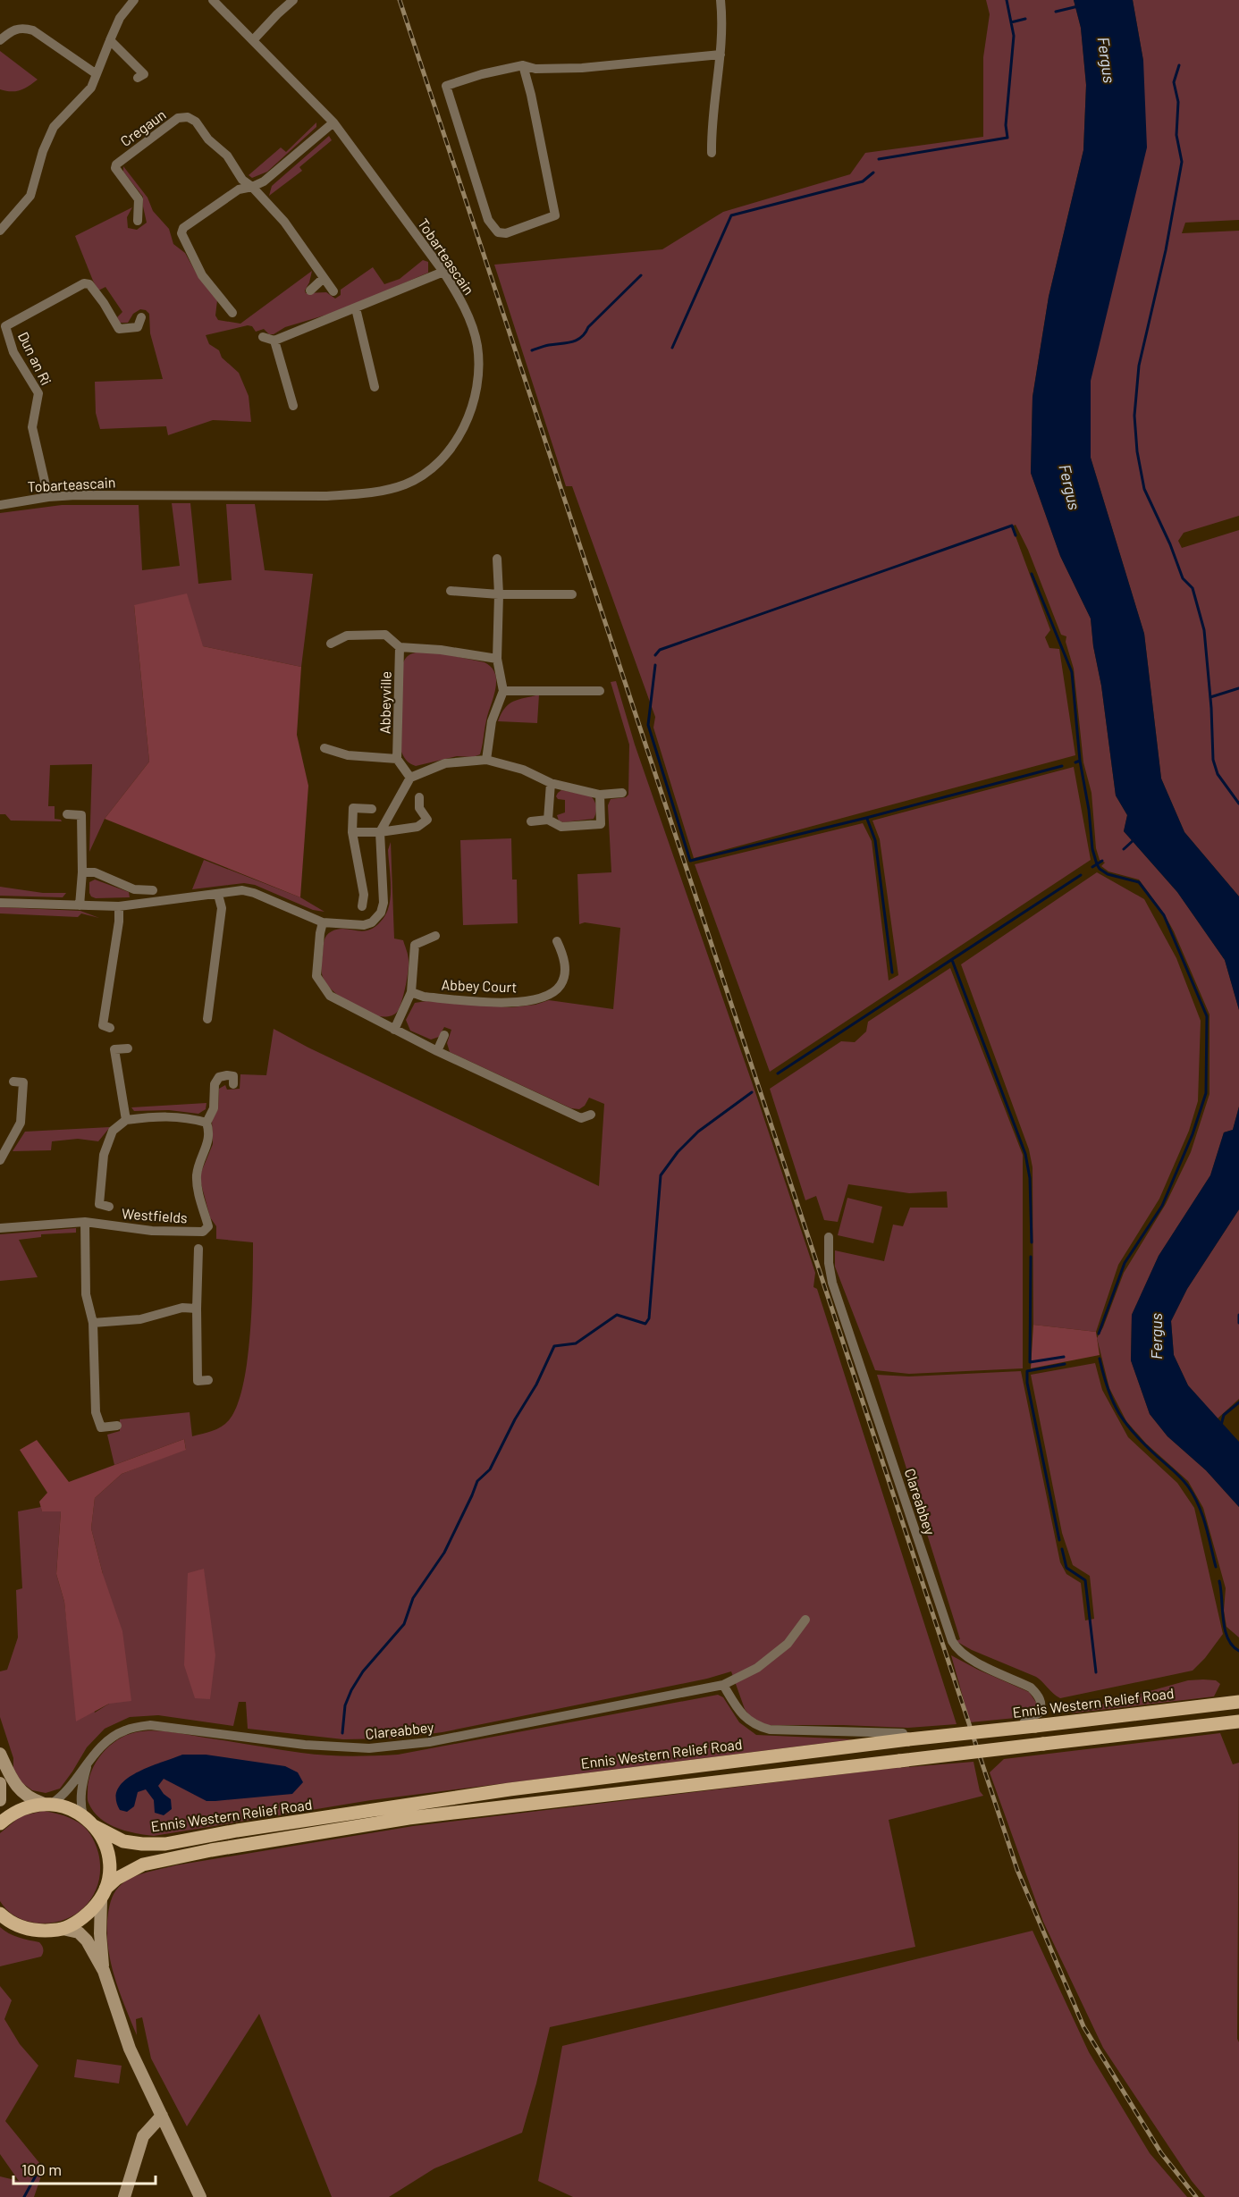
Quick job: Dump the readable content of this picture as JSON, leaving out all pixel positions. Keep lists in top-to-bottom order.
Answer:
{
  "streets": {
    "main road": ["Ennis Western Relief Road"],
    "street": [
      "Cregaun",
      "Tobarteascain",
      "Dun an Ri",
      "Abbeyville",
      "Abbey Court",
      "Westfields",
      "Clareabbey"
    ]
  },
  "crossings": [
    ["Tobarteascain", "Dun an Ri"],
    ["Clareabbey", "Ennis Western Relief Road"]
  ],
  "water": ["Fergus"],
  "scale_bar": "100 m"
}
